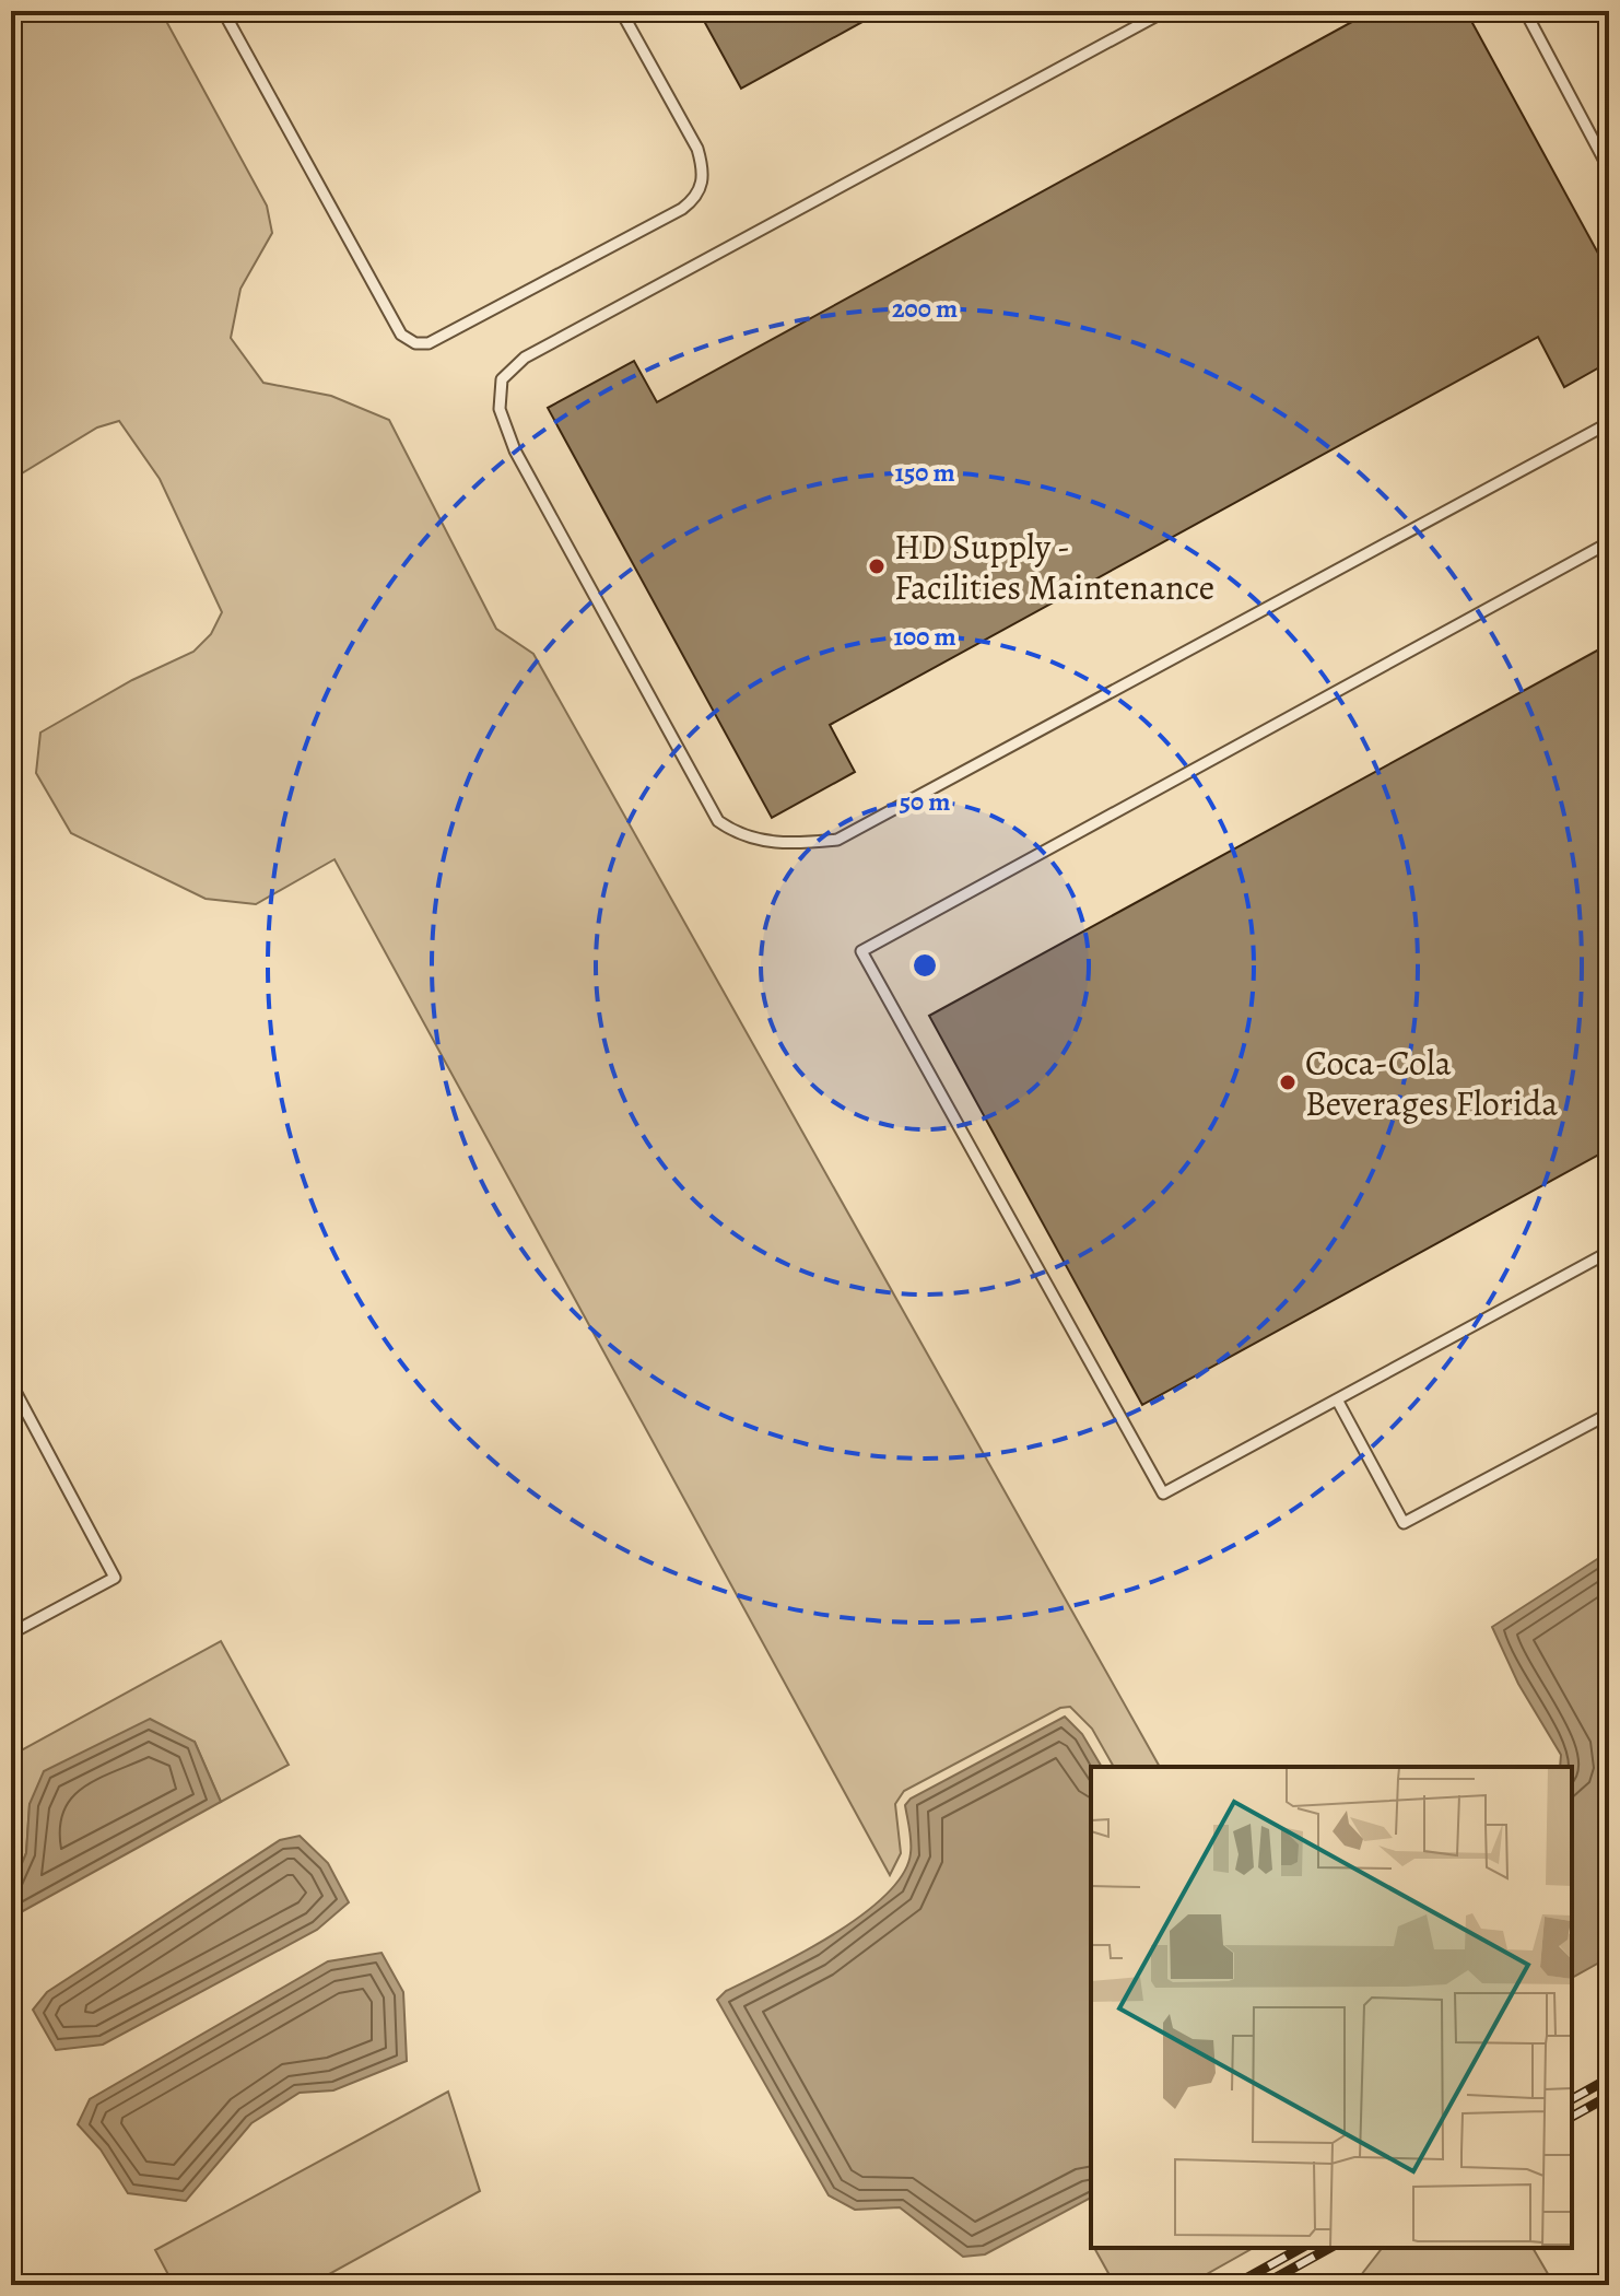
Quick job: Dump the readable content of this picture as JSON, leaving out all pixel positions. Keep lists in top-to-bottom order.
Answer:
{
  "places": ["HD Supply - Facilities Maintenance", "Coca-Cola Beverages Florida"],
  "rings": [
    "200 m",
    "150 m",
    "100 m",
    "50 m"
  ]
}
